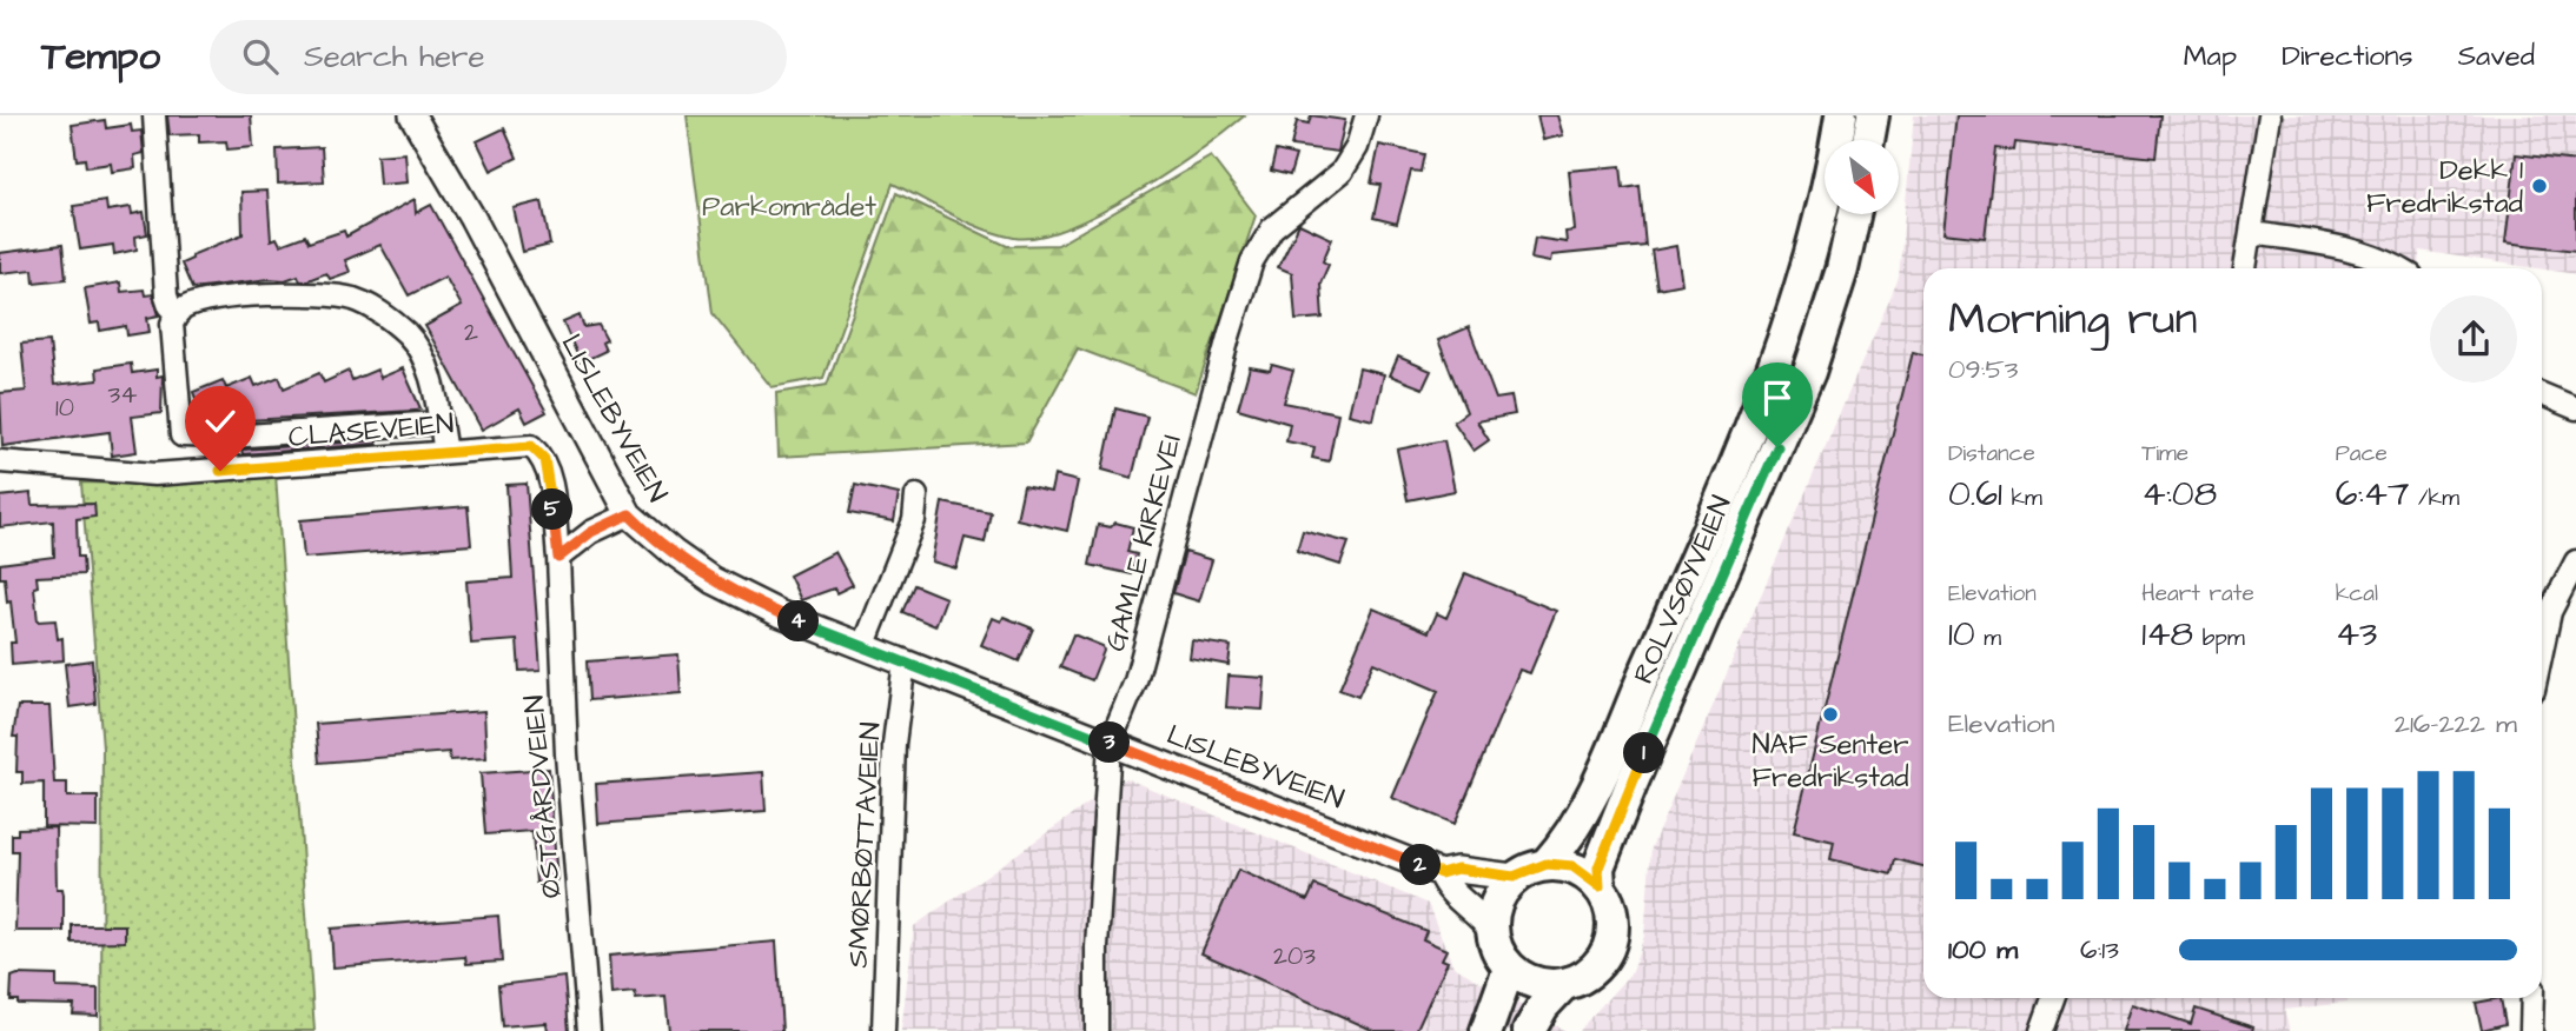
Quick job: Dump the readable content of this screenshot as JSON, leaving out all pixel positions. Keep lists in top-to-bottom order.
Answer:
{
  "streets": {
    "main road": ["ROLVSØYVEIEN"],
    "street": [
      "LISLEBYVEIEN",
      "CLASEVEIEN",
      "GAMLE KIRKEVEI",
      "ØSTGÅRDVEIEN",
      "SMØRBØTTAVEIEN"
    ]
  },
  "crossings": [
    ["LISLEBYVEIEN", "GAMLE KIRKEVEI"],
    ["LISLEBYVEIEN", "ROLVSØYVEIEN"],
    ["LISLEBYVEIEN", "SMØRBØTTAVEIEN"],
    ["CLASEVEIEN", "ØSTGÅRDVEIEN"]
  ],
  "parks": ["Parkområdet"],
  "places": ["Dekk 1 Fredrikstad", "NAF Senter Fredrikstad"],
  "house_numbers": [
    "2",
    "34",
    "10",
    "203"
  ],
  "north": "bottom right",
  "page": {
    "header": "Tempo",
    "search": "Search here",
    "nav": ["Map", "Directions", "Saved"],
    "heading": ["Morning run", "09:53"],
    "stats": [
      ["Distance", "0.61 km"],
      ["Time", "4:08"],
      ["Pace", "6:47 /km"],
      ["Elevation", "10 m"],
      ["Heart rate", "148 bpm"],
      ["kcal", "43"]
    ],
    "pins": [
      "5",
      "4",
      "3",
      "1",
      "2"
    ],
    "chart": ["Elevation", "216–222 m"],
    "list": [
      {
        "name": "100 m",
        "note": "6:13"
      }
    ]
  }
}
